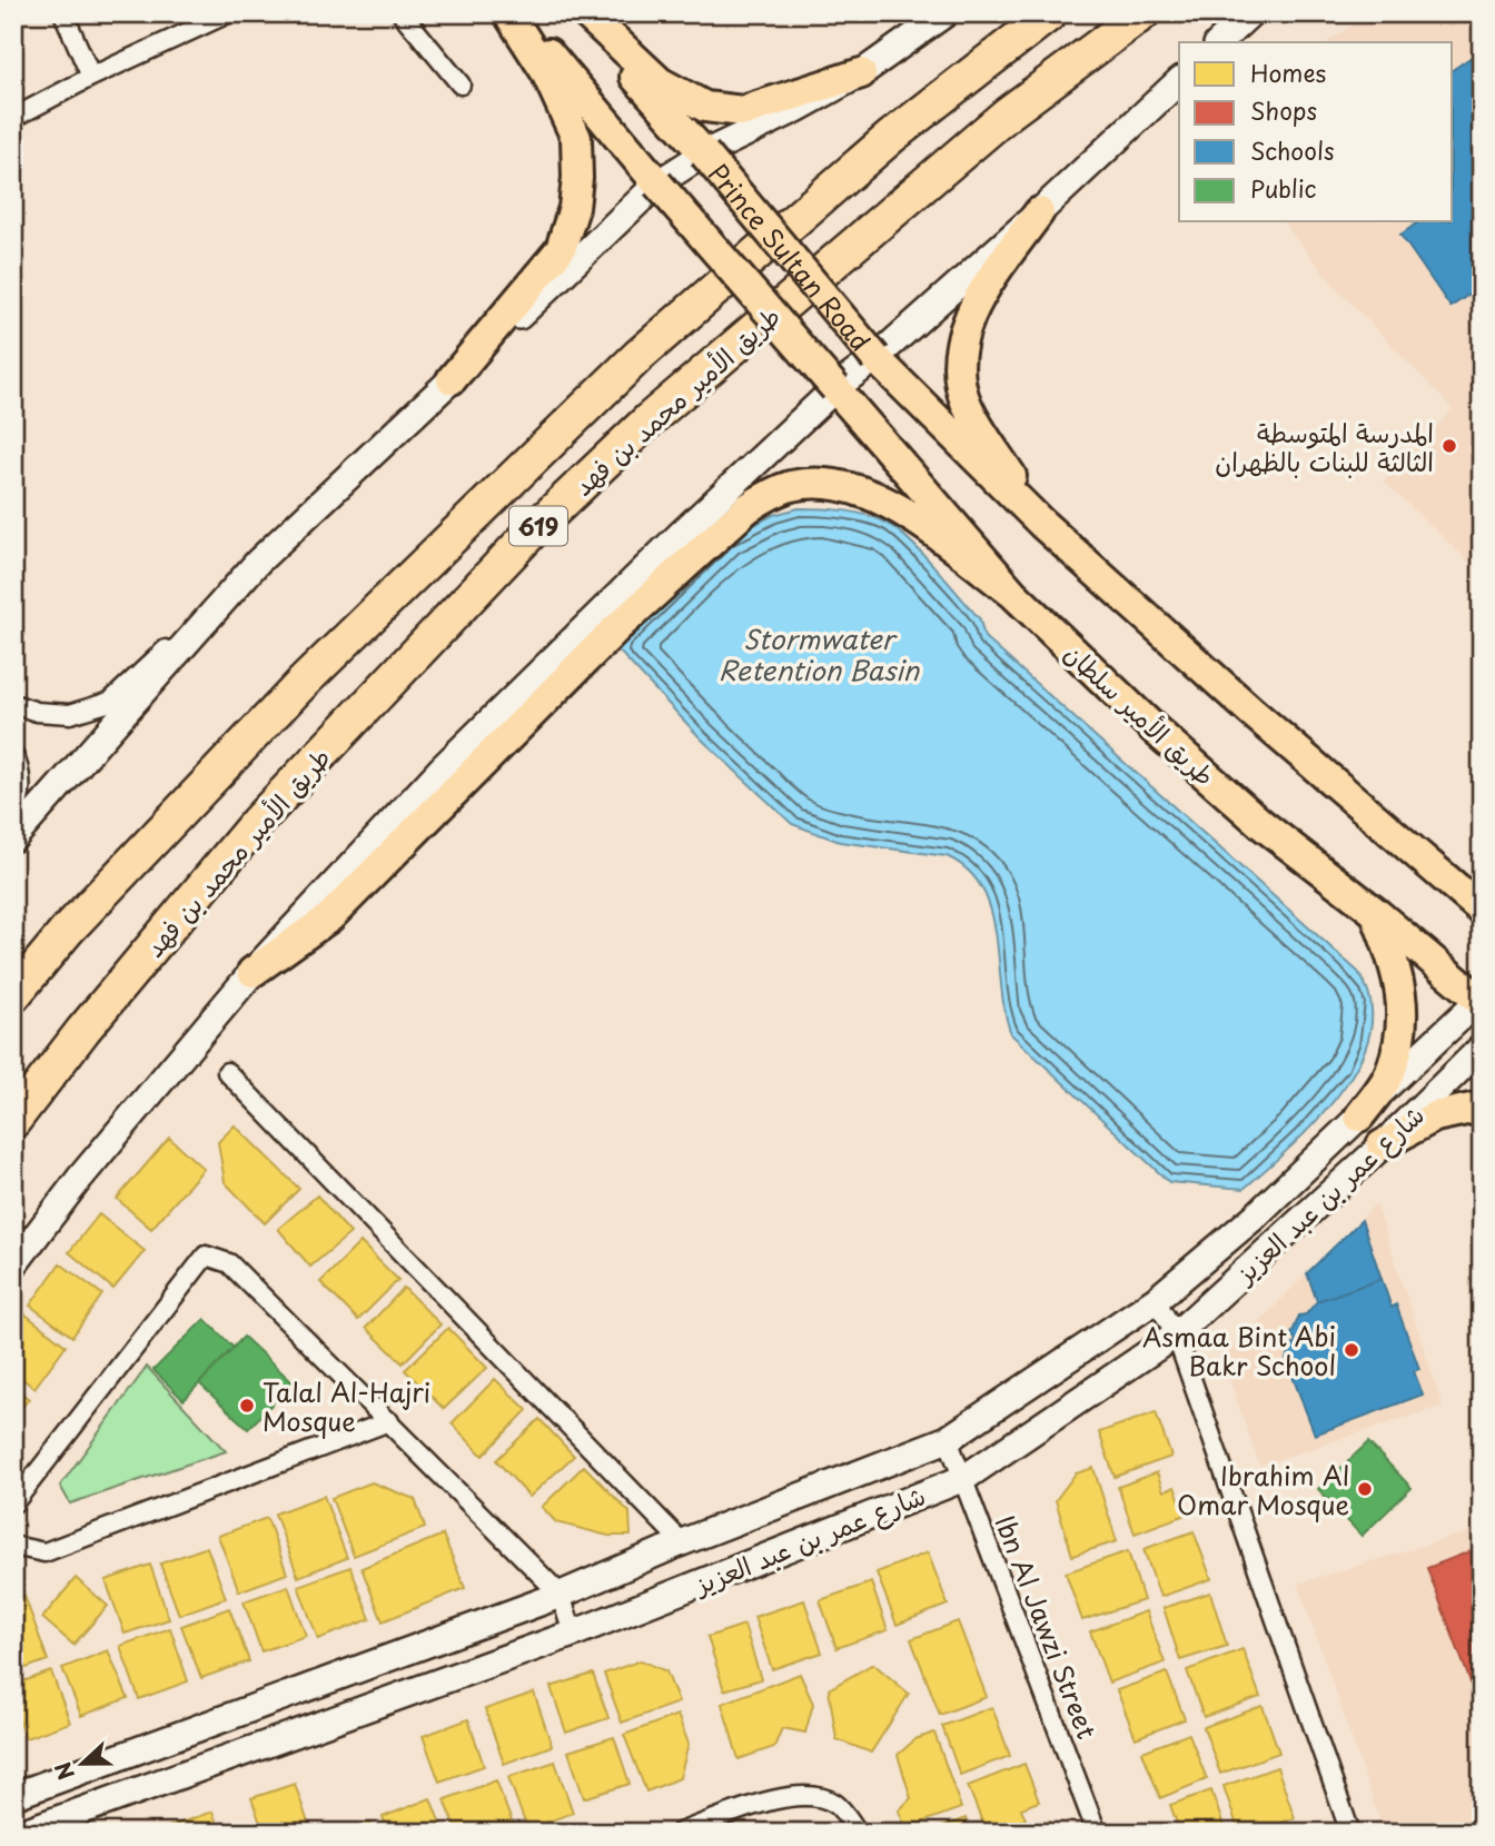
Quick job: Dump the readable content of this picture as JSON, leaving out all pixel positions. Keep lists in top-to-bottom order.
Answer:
{
  "streets": {
    "highway": ["طريق الأمير محمد بن فهد", "619"],
    "main road": ["Prince Sultan Road", "طريق الأمير سلطان"],
    "street": ["شارع عمر بن عبد العزيز", "Ibn Al Jawzi Street"]
  },
  "crossings": [
    ["Prince Sultan Road", "طريق الأمير سلطان"],
    ["شارع عمر بن عبد العزيز", "Ibn Al Jawzi Street"]
  ],
  "water": ["Stormwater Retention Basin"],
  "places": [
    "المدرسة المتوسطة الثالثة للبنات بالظهران",
    "Asmaa Bint Abi Bakr School",
    "Talal Al-Hajri Mosque",
    "Ibrahim Al Omar Mosque"
  ],
  "legend": [
    "Homes",
    "Shops",
    "Schools",
    "Public"
  ],
  "north": "left"
}
